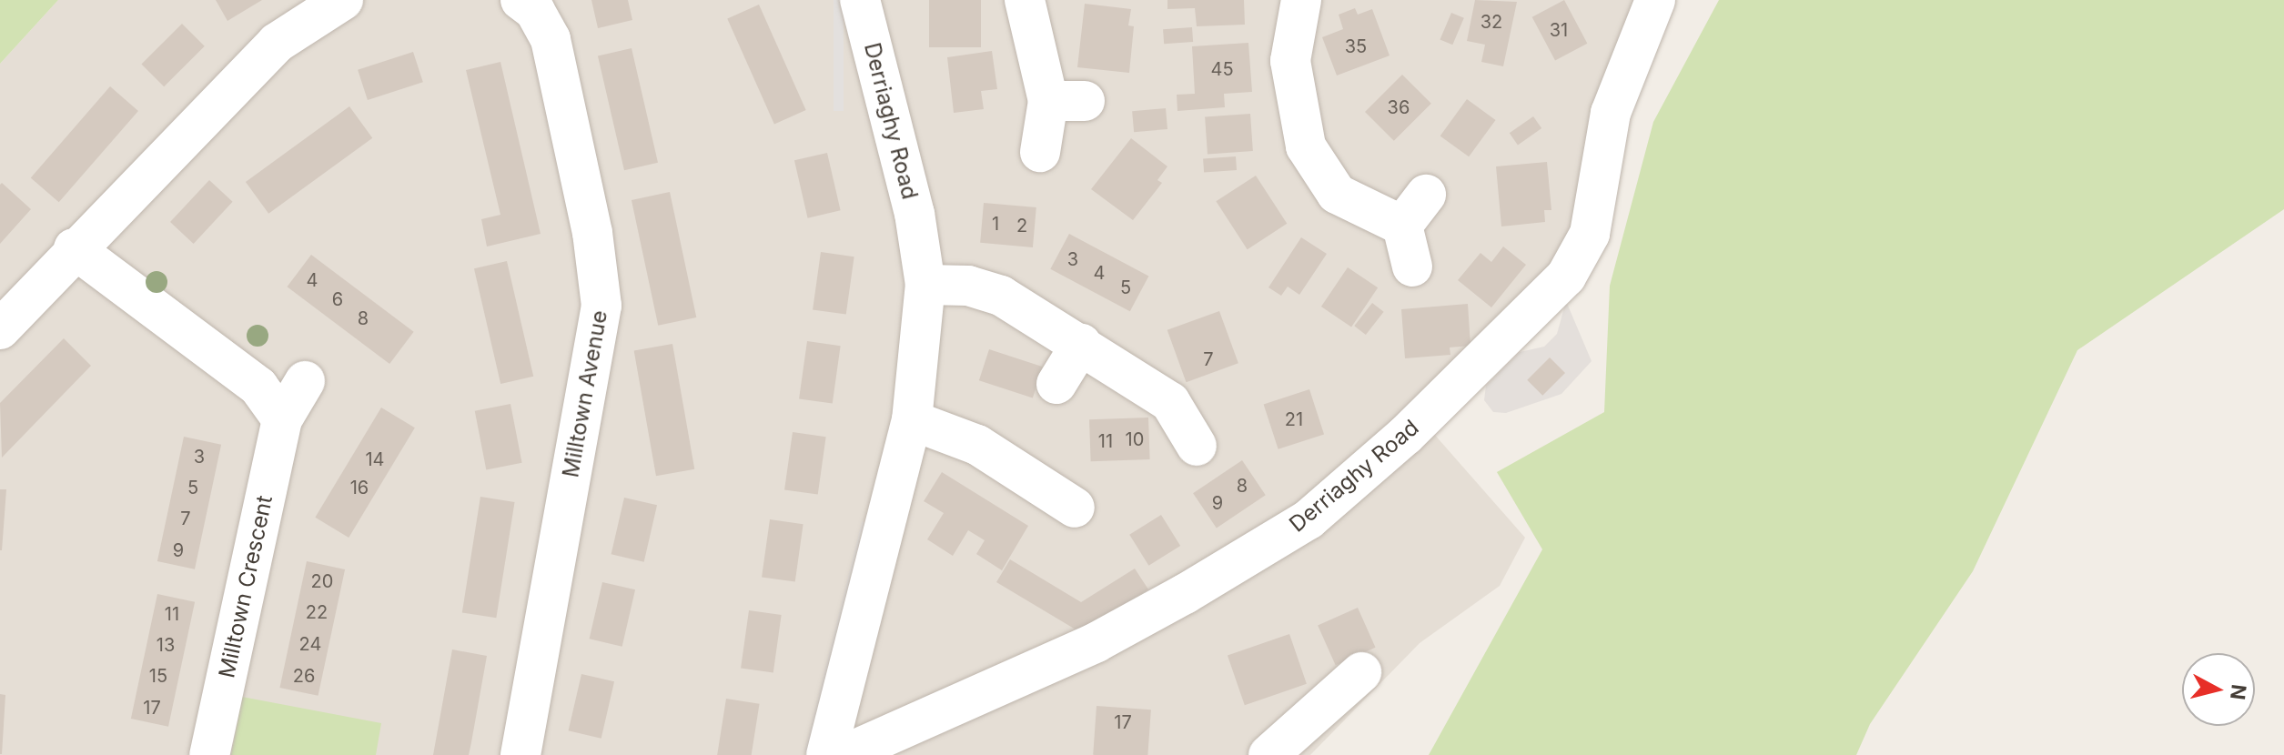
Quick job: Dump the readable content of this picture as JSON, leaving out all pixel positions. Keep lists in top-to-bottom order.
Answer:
{
  "streets": {
    "street": ["Derriaghy Road", "Milltown Avenue", "Milltown Crescent"]
  },
  "house_numbers": [
    "32",
    "31",
    "35",
    "45",
    "36",
    "1",
    "2",
    "3",
    "4",
    "4",
    "5",
    "6",
    "8",
    "7",
    "21",
    "10",
    "11",
    "3",
    "14",
    "8",
    "5",
    "16",
    "9",
    "7",
    "9",
    "20",
    "22",
    "11",
    "24",
    "13",
    "15",
    "26",
    "17",
    "17"
  ],
  "north": "right"
}
